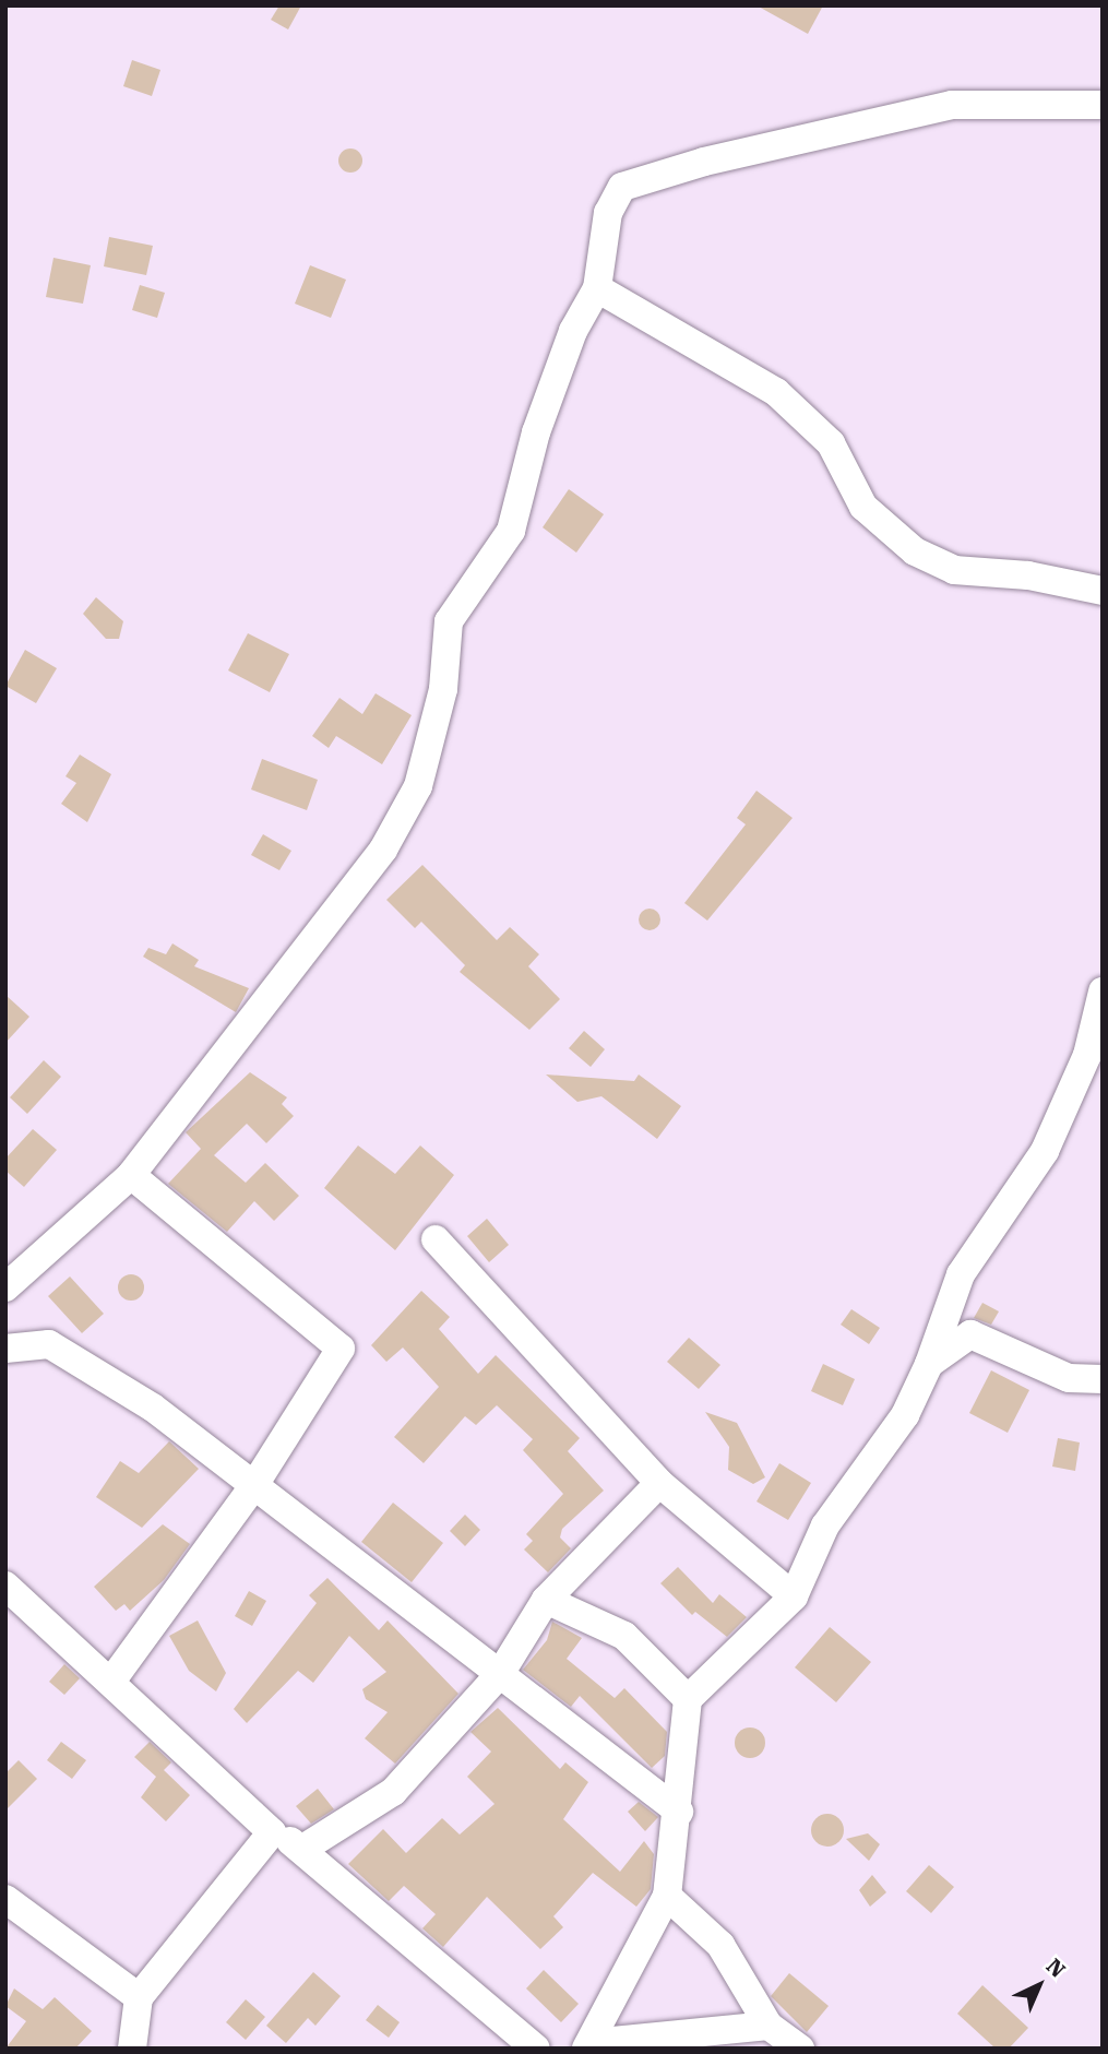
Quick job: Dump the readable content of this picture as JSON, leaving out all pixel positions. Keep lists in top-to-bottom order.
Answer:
{
  "north": "top right"
}
